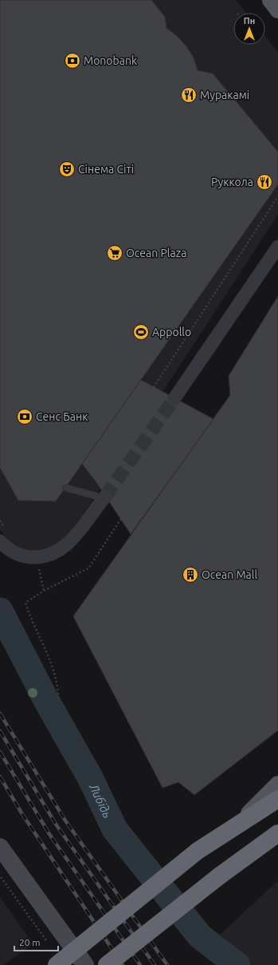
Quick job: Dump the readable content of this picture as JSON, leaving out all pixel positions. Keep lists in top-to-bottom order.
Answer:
{
  "water": ["Либідь"],
  "places": {
    "bank": ["Monobank", "Сенс Банк"],
    "restaurant": ["Муракамі", "Руккола"],
    "theatre": ["Сінема Сіті"],
    "supermarket": ["Ocean Plaza"],
    "sports": ["Appollo"],
    "building": ["Ocean Mall"]
  },
  "scale_bar": "20 m",
  "north": "top"
}
